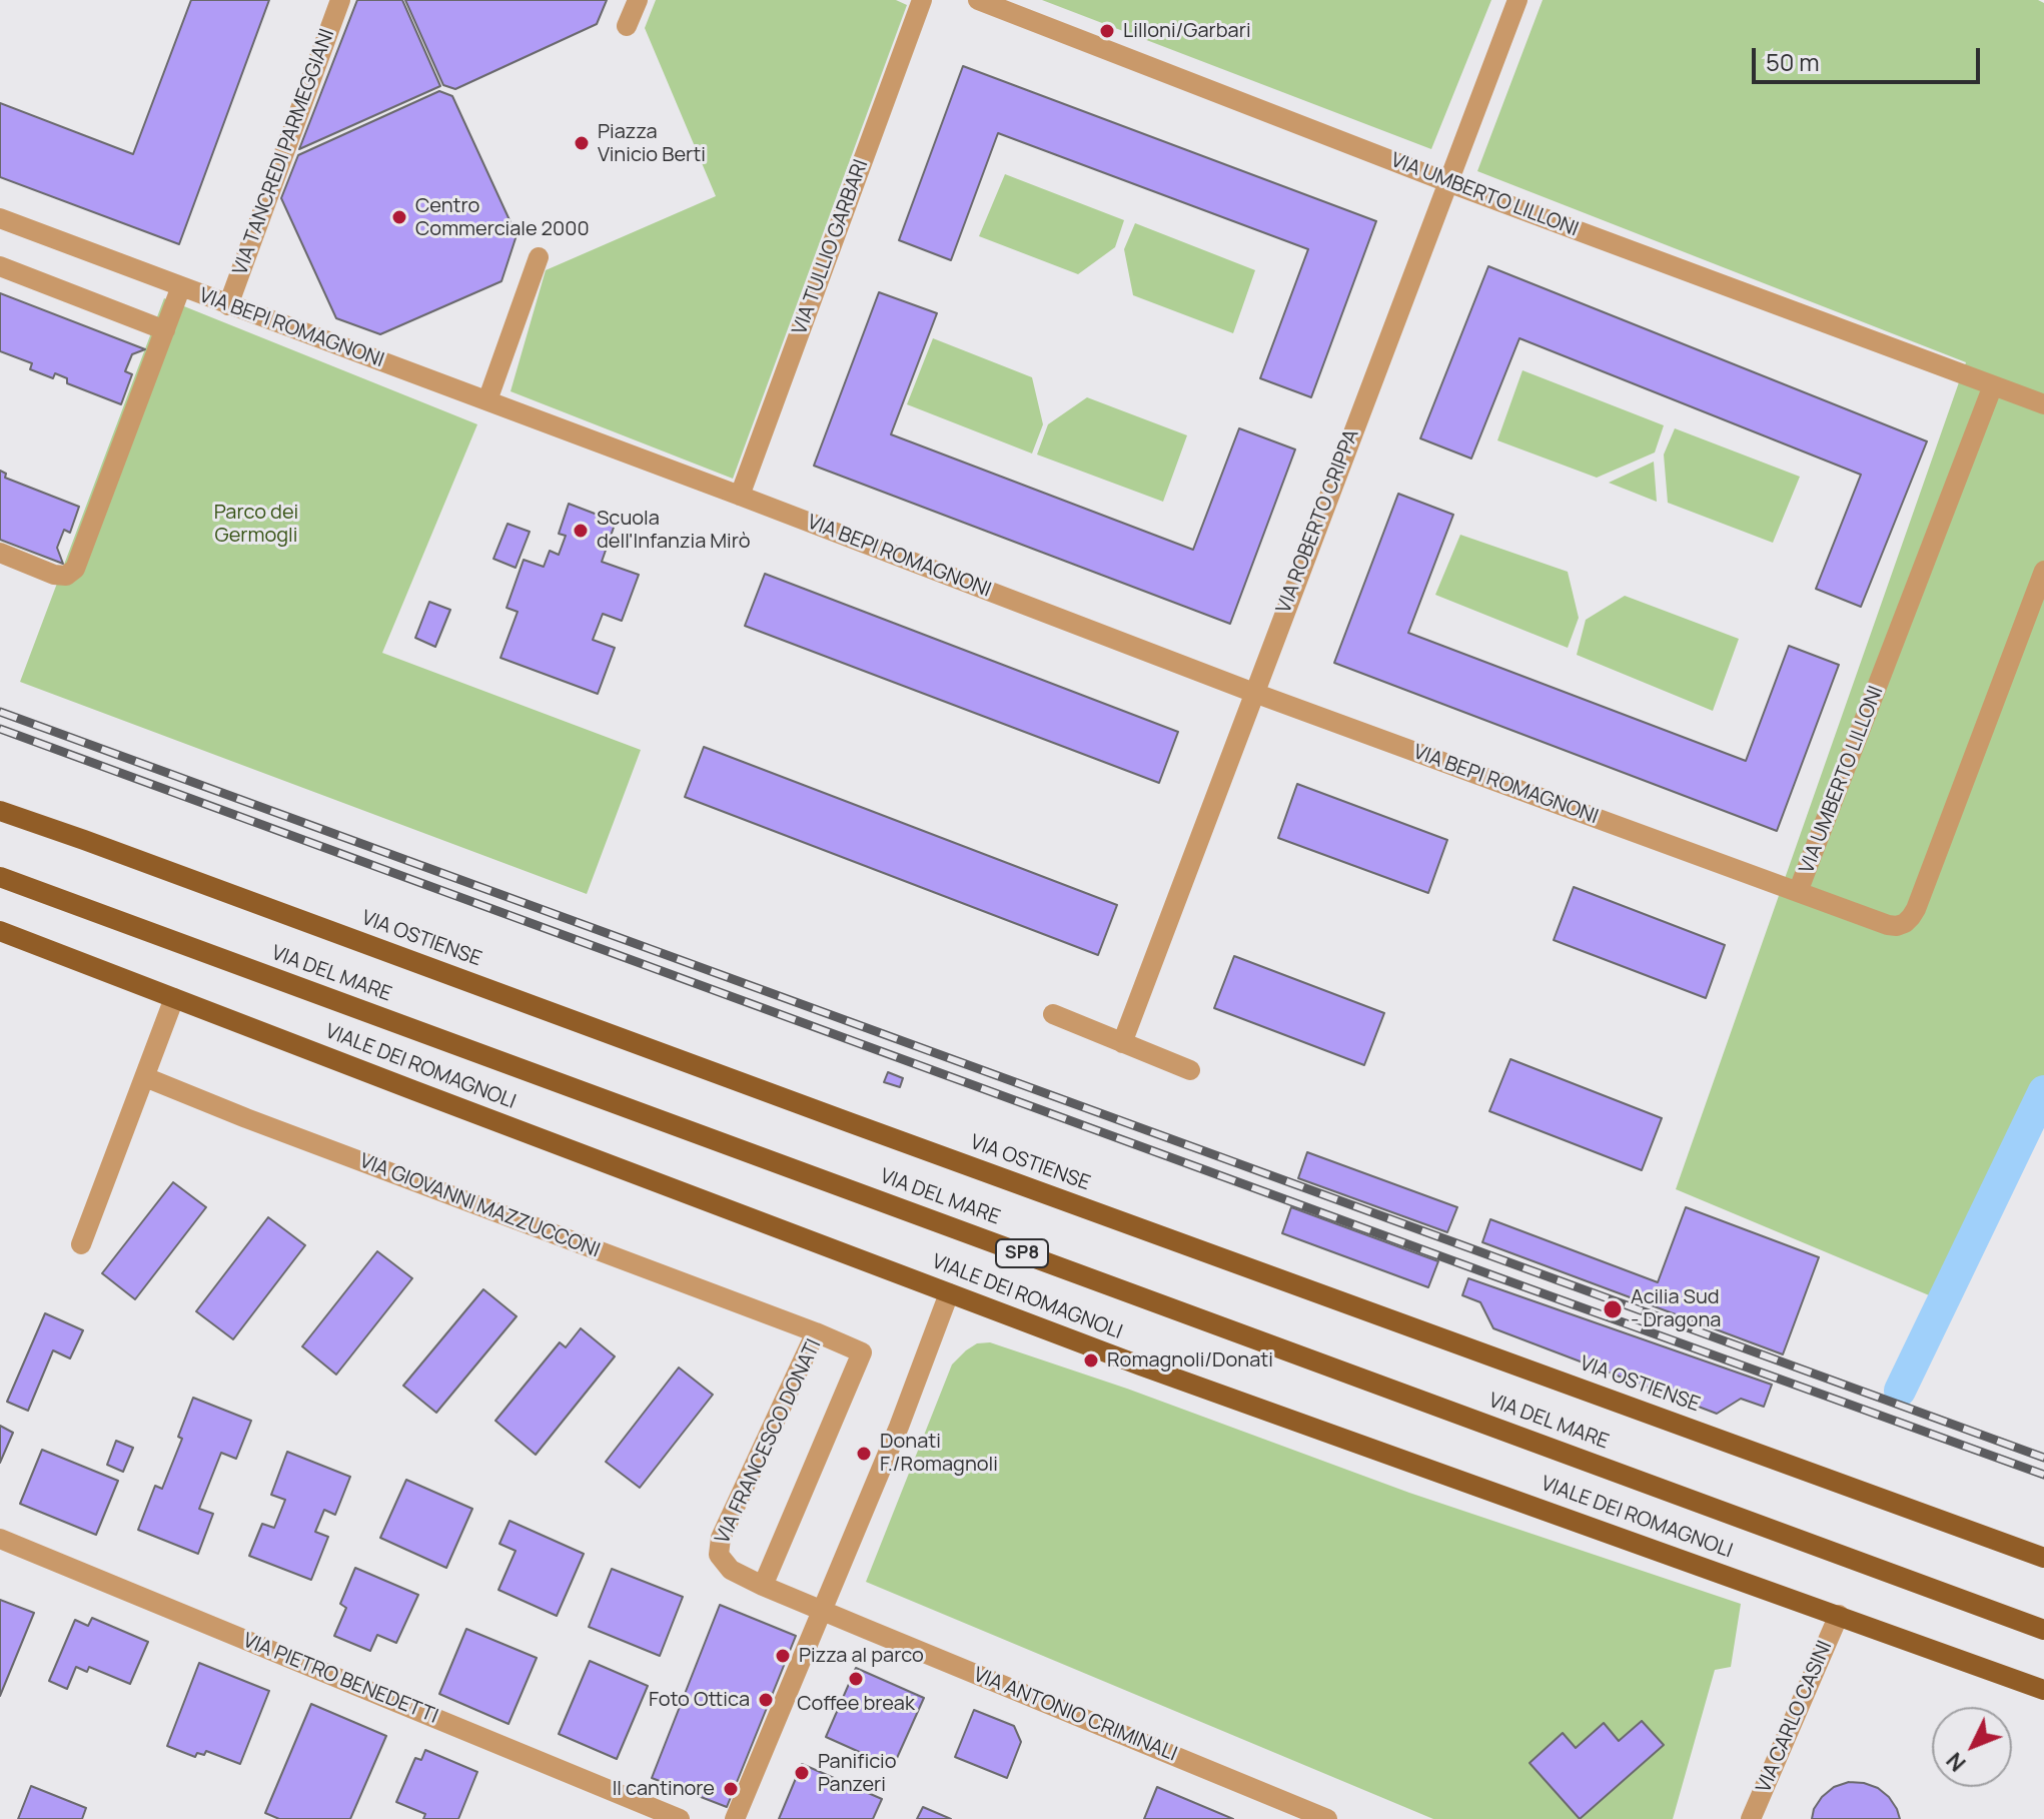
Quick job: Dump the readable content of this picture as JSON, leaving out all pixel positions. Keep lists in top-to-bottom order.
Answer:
{
  "streets": {
    "main road": [
      "VIA OSTIENSE",
      "VIA DEL MARE",
      "VIALE DEI ROMAGNOLI",
      "SP8"
    ],
    "street": [
      "VIA TANCREDI PARMEGGIANI",
      "VIA UMBERTO LILLONI",
      "VIA TULLIO GARBARI",
      "VIA BEPI ROMAGNONI",
      "VIA ROBERTO CRIPPA",
      "VIA GIOVANNI MAZZUCCONI",
      "VIA FRANCESCO DONATI",
      "VIA PIETRO BENEDETTI",
      "VIA ANTONIO CRIMINALI",
      "VIA CARLO CASINI"
    ]
  },
  "crossings": [
    ["VIA TANCREDI PARMEGGIANI", "VIA BEPI ROMAGNONI"],
    ["VIA UMBERTO LILLONI", "VIA BEPI ROMAGNONI"],
    ["VIA UMBERTO LILLONI", "VIA ROBERTO CRIPPA"],
    ["VIA TULLIO GARBARI", "VIA BEPI ROMAGNONI"],
    ["VIA BEPI ROMAGNONI", "VIA ROBERTO CRIPPA"],
    ["VIALE DEI ROMAGNOLI", "VIA CARLO CASINI"],
    ["VIA GIOVANNI MAZZUCCONI", "VIA FRANCESCO DONATI"],
    ["VIA FRANCESCO DONATI", "VIA ANTONIO CRIMINALI"]
  ],
  "parks": ["Parco dei Germogli"],
  "places": [
    "Lilloni/Garbari",
    "Piazza Vinicio Berti",
    "Centro Commerciale 2000",
    "Scuola dell'Infanzia Mirò",
    "Acilia Sud - Dragona",
    "Romagnoli/Donati",
    "Donati F./Romagnoli",
    "Pizza al parco",
    "Coffee break",
    "Foto Ottica",
    "Panificio Panzeri",
    "Il cantinore"
  ],
  "scale_bar": "50 m",
  "north": "bottom left"
}
